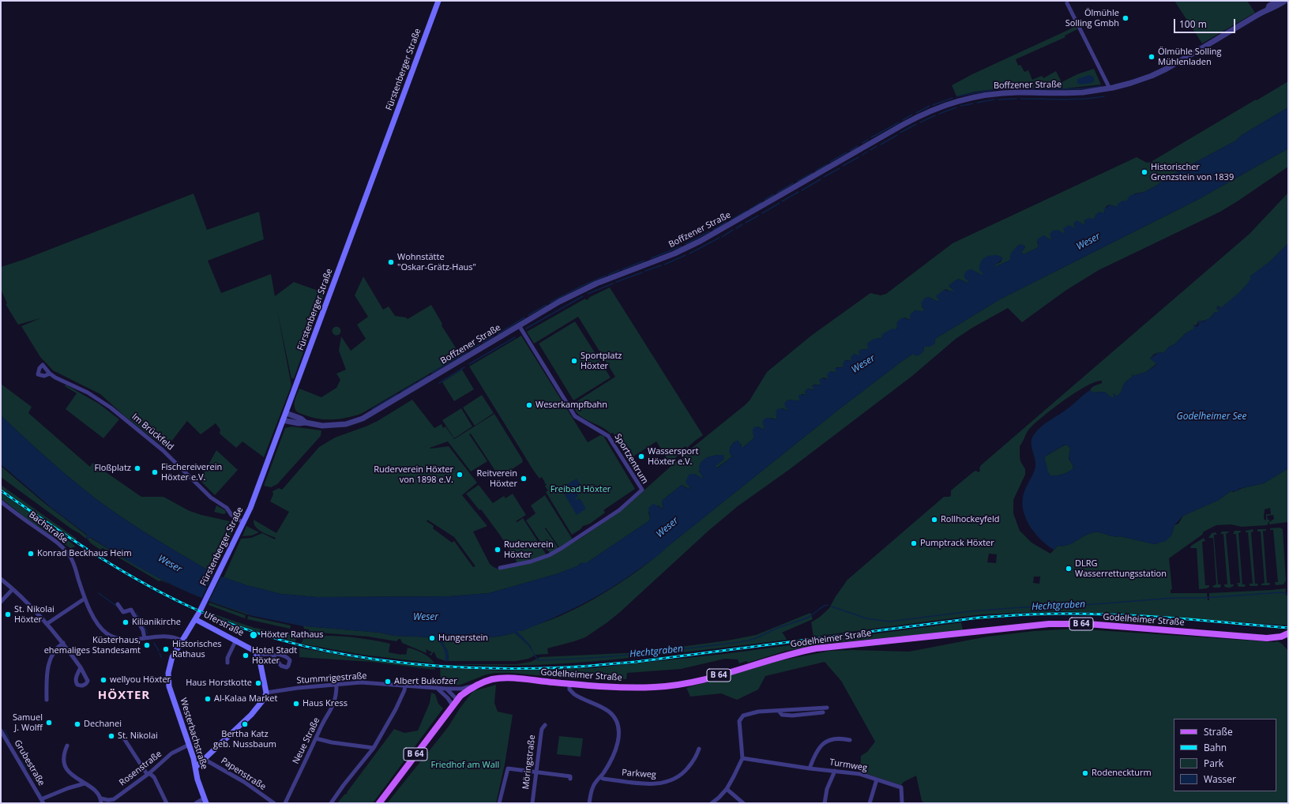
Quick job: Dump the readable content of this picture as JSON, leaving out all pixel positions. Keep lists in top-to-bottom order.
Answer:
{
  "streets": {
    "main road": [
      "Fürstenberger Straße",
      "Godelheimer Straße",
      "Uferstraße",
      "B 64",
      "Westerbachstraße"
    ],
    "street": [
      "Boffzener Straße",
      "Im Brückfeld",
      "Sportzentrum",
      "Bachstraße",
      "Stummrigestraße",
      "Neue Straße",
      "Möringstraße",
      "Grubestraße",
      "Turmweg",
      "Rosenstraße",
      "Papenstraße",
      "Parkweg"
    ]
  },
  "crossings": [
    ["Fürstenberger Straße", "Boffzener Straße"],
    ["Fürstenberger Straße", "Im Brückfeld"],
    ["Fürstenberger Straße", "Bachstraße"],
    ["Fürstenberger Straße", "Uferstraße"],
    ["Fürstenberger Straße", "Westerbachstraße"],
    ["Boffzener Straße", "Sportzentrum"],
    ["Bachstraße", "Westerbachstraße"],
    ["Godelheimer Straße", "Stummrigestraße"],
    ["Stummrigestraße", "Neue Straße"],
    ["Westerbachstraße", "Rosenstraße"]
  ],
  "districts": ["HÖXTER"],
  "water": ["Weser", "Godelheimer See", "Hechtgraben"],
  "parks": ["Freibad Höxter", "Friedhof am Wall"],
  "places": [
    "Ölmühle Solling Gmbh",
    "Ölmühle Solling Mühlenladen",
    "Historischer Grenzstein von 1839",
    "Wohnstätte \"Oskar-Grätz-Haus\"",
    "Sportplatz Höxter",
    "Weserkampfbahn",
    "Wassersport Höxter e.V.",
    "Floßplatz",
    "Fischereiverein Höxter e.V.",
    "Ruderverein Höxter von 1898 e.V.",
    "Reitverein Höxter",
    "Rollhockeyfeld",
    "Pumptrack Höxter",
    "Ruderverein Höxter",
    "Konrad Beckhaus Heim",
    "DLRG Wasserrettungsstation",
    "St. Nikolai Höxter",
    "Kilianikirche",
    "Höxter Rathaus",
    "Hungerstein",
    "Küsterhaus, ehemaliges Standesamt",
    "Historisches Rathaus",
    "Hotel Stadt Höxter",
    "wellyou Höxter",
    "Albert Bukofzer",
    "Haus Horstkotte",
    "Al-Kalaa Market",
    "Haus Kress",
    "Samuel J. Wolff",
    "Dechanei",
    "Bertha Katz geb. Nussbaum",
    "St. Nikolai",
    "Rodeneckturm"
  ],
  "legend": [
    "Straße",
    "Bahn",
    "Park",
    "Wasser"
  ],
  "scale_bar": "100 m"
}
